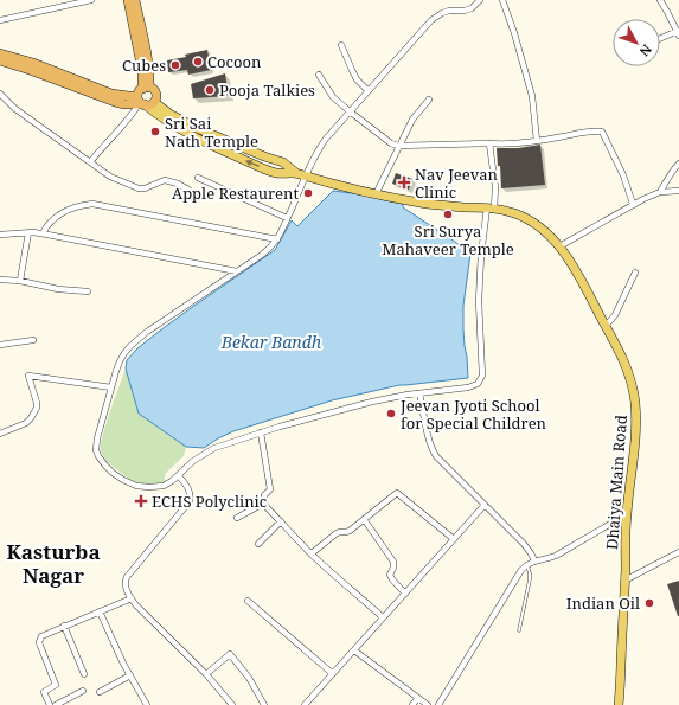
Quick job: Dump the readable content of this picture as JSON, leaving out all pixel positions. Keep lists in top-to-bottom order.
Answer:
{
  "streets": {
    "highway": ["Dhaiya Main Road"]
  },
  "districts": ["Kasturba Nagar"],
  "water": ["Bekar Bandh"],
  "places": {
    "other": [
      "Cocoon",
      "Cubes",
      "Pooja Talkies",
      "Sri Sai Nath Temple",
      "Apple Restaurent",
      "Sri Surya Mahaveer Temple",
      "Jeevan Jyoti School for Special Children",
      "Indian Oil"
    ],
    "health": ["Nav Jeevan Clinic", "ECHS Polyclinic"]
  },
  "north": "bottom right"
}
